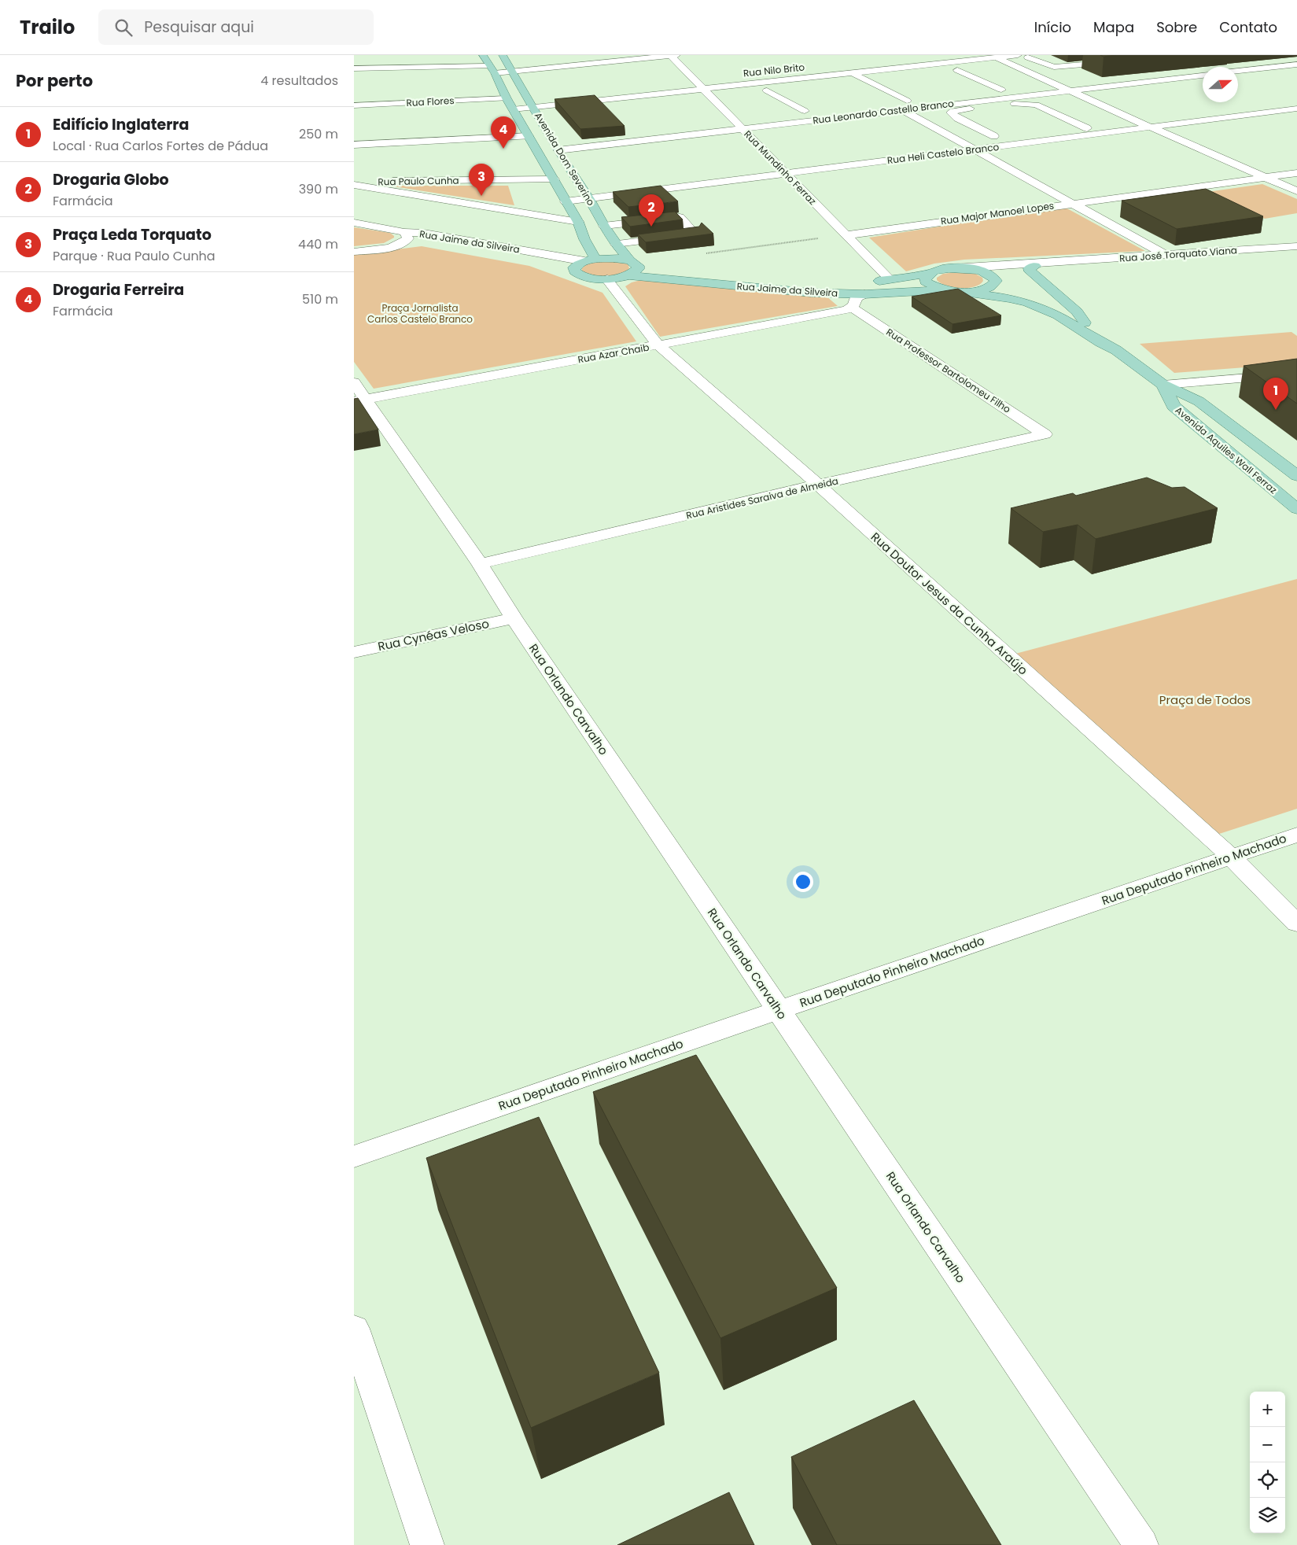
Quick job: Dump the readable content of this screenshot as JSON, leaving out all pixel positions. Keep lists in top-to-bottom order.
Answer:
{
  "streets": {
    "main road": ["Avenida Dom Severino", "Rua Jaime da Silveira", "Avenida Aquiles Wall Ferraz"],
    "street": [
      "Rua Nilo Brito",
      "Rua Flores",
      "Rua Leonardo Castello Branco",
      "Rua Heli Castelo Branco",
      "Rua Mundinho Ferraz",
      "Rua Paulo Cunha",
      "Rua Major Manoel Lopes",
      "Rua José Torquato Viana",
      "Rua Azar Chaib",
      "Rua Professor Bartolomeu Filho",
      "Rua Aristides Saraiva de Almeida",
      "Rua Doutor Jesus da Cunha Araújo",
      "Rua Cynéas Veloso",
      "Rua Orlando Carvalho",
      "Rua Deputado Pinheiro Machado"
    ]
  },
  "crossings": [
    ["Rua Nilo Brito", "Avenida Dom Severino"],
    ["Rua Nilo Brito", "Rua Mundinho Ferraz"],
    ["Rua Flores", "Avenida Dom Severino"],
    ["Rua Leonardo Castello Branco", "Avenida Dom Severino"],
    ["Rua Leonardo Castello Branco", "Rua Mundinho Ferraz"],
    ["Rua Heli Castelo Branco", "Avenida Dom Severino"],
    ["Rua Heli Castelo Branco", "Rua Mundinho Ferraz"],
    ["Avenida Dom Severino", "Rua Paulo Cunha"],
    ["Avenida Dom Severino", "Rua Jaime da Silveira"],
    ["Rua Mundinho Ferraz", "Rua Major Manoel Lopes"],
    ["Rua Mundinho Ferraz", "Rua Jaime da Silveira"],
    ["Rua Jaime da Silveira", "Rua José Torquato Viana"],
    ["Rua Jaime da Silveira", "Rua Doutor Jesus da Cunha Araújo"],
    ["Rua Azar Chaib", "Rua Professor Bartolomeu Filho"],
    ["Rua Azar Chaib", "Rua Doutor Jesus da Cunha Araújo"],
    ["Rua Azar Chaib", "Rua Orlando Carvalho"],
    ["Rua Professor Bartolomeu Filho", "Rua Aristides Saraiva de Almeida"],
    ["Rua Aristides Saraiva de Almeida", "Rua Doutor Jesus da Cunha Araújo"],
    ["Rua Aristides Saraiva de Almeida", "Rua Orlando Carvalho"],
    ["Rua Doutor Jesus da Cunha Araújo", "Rua Deputado Pinheiro Machado"],
    ["Rua Cynéas Veloso", "Rua Orlando Carvalho"],
    ["Rua Orlando Carvalho", "Rua Deputado Pinheiro Machado"]
  ],
  "parks": ["Praça Jornalista Carlos Castelo Branco", "Praça de Todos"],
  "north": "right",
  "page": {
    "header": "Trailo",
    "search": "Pesquisar aqui",
    "nav": [
      "Início",
      "Mapa",
      "Sobre",
      "Contato"
    ],
    "heading": ["Por perto", "4 resultados"],
    "list": [
      {
        "mark": "1",
        "name": "Edifício Inglaterra",
        "note": "Local · Rua Carlos Fortes de Pádua",
        "value": "250 m"
      },
      {
        "mark": "2",
        "name": "Drogaria Globo",
        "note": "Farmácia",
        "value": "390 m"
      },
      {
        "mark": "3",
        "name": "Praça Leda Torquato",
        "note": "Parque · Rua Paulo Cunha",
        "value": "440 m"
      },
      {
        "mark": "4",
        "name": "Drogaria Ferreira",
        "note": "Farmácia",
        "value": "510 m"
      }
    ],
    "pins": [
      "4",
      "3",
      "2",
      "1"
    ],
    "map_buttons": ["+", "−"]
  }
}
